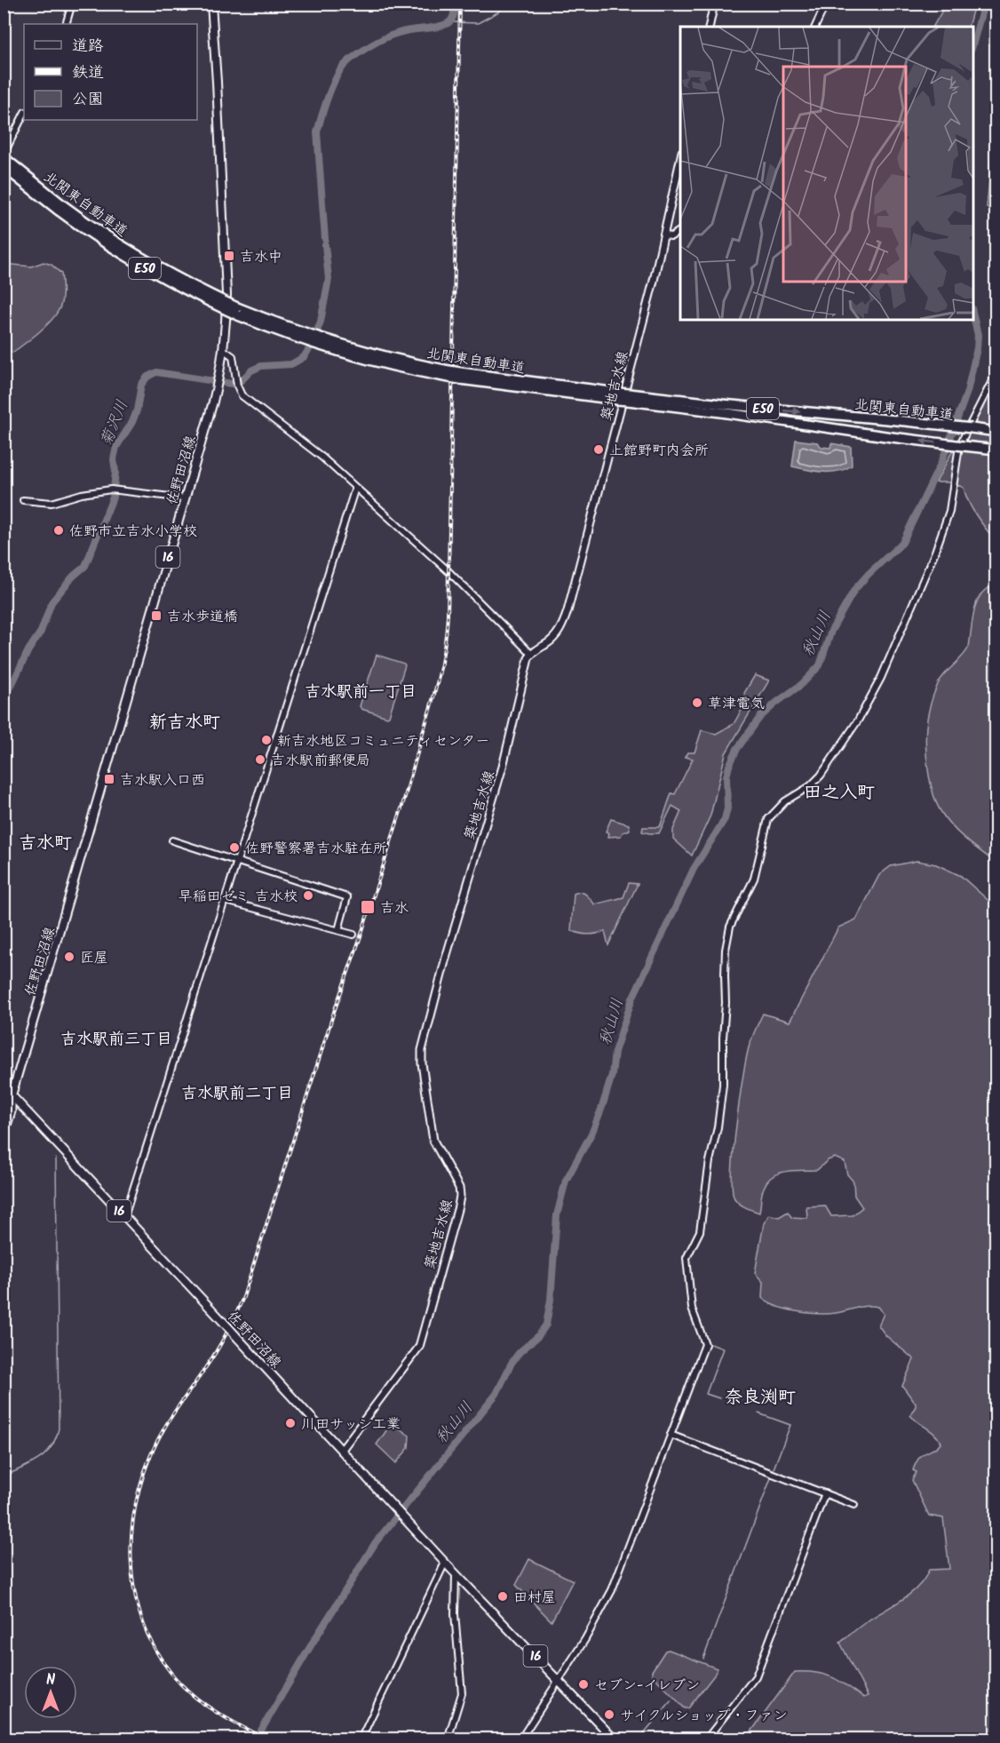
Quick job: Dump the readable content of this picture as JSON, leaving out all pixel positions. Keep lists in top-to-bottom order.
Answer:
{
  "streets": {
    "highway": ["北関東自動車道", "E50"],
    "main road": ["築地吉水線", "佐野田沼線", "16"]
  },
  "crossings": [
    ["築地吉水線", "佐野田沼線"]
  ],
  "districts": [
    "吉水駅前一丁目",
    "新吉水町",
    "田之入町",
    "吉水町",
    "吉水駅前三丁目",
    "吉水駅前二丁目",
    "奈良渕町"
  ],
  "water": ["菊沢川", "秋山川"],
  "places": {
    "transit": [
      "吉水中",
      "吉水歩道橋",
      "吉水駅入口西",
      "吉水"
    ],
    "other": [
      "上館野町内会所",
      "佐野市立吉水小学校",
      "草津電気",
      "新吉水地区コミュニティセンター",
      "吉水駅前郵便局",
      "佐野警察署吉水駐在所",
      "早稲田ゼミ 吉水校",
      "匠屋",
      "川田サッシ工業",
      "田村屋",
      "セブン-イレブン",
      "サイクルショップ・ファン"
    ]
  },
  "legend": ["道路", "鉄道", "公園"],
  "north": "top"
}
